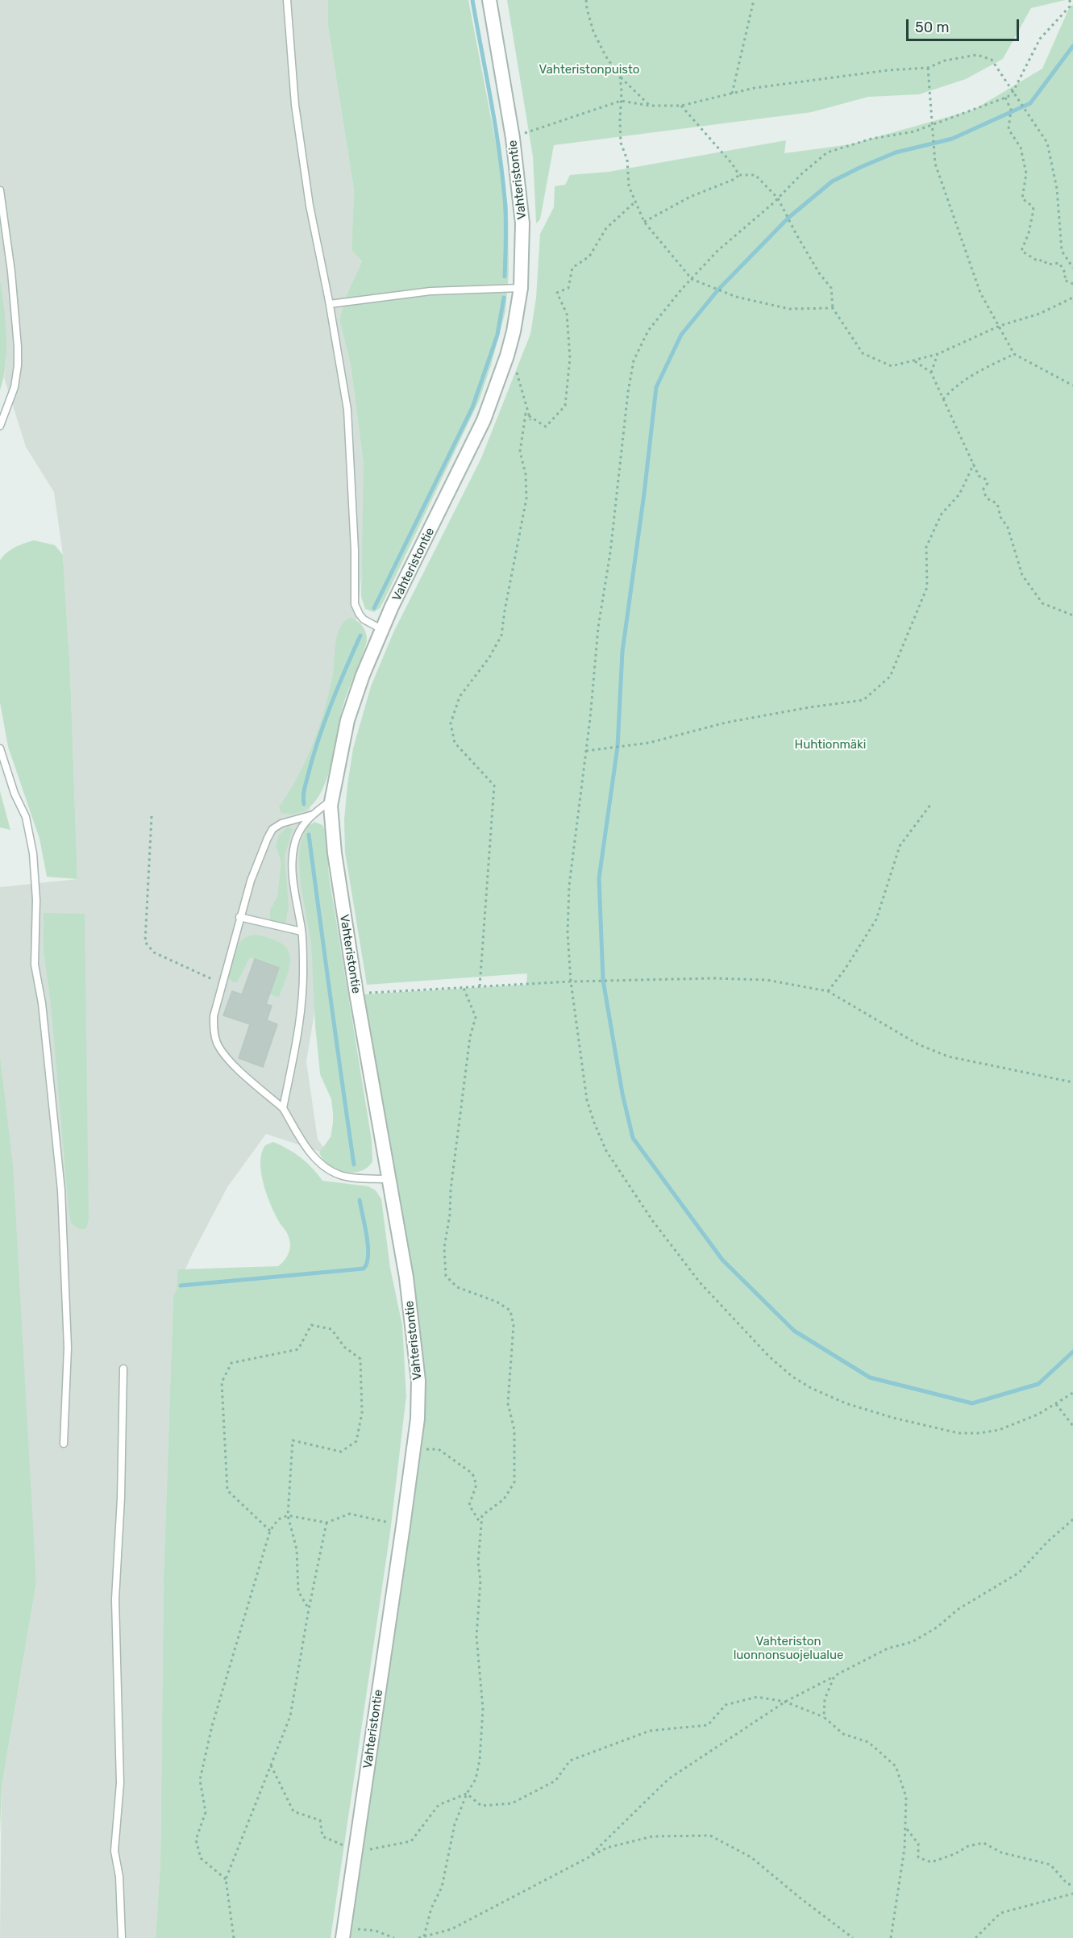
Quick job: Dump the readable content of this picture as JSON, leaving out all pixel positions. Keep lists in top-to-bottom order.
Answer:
{
  "streets": {
    "street": ["Vahteristontie"]
  },
  "parks": ["Vahteristonpuisto", "Huhtionmäki", "Vahteriston luonnonsuojelualue"],
  "scale_bar": "50 m"
}
